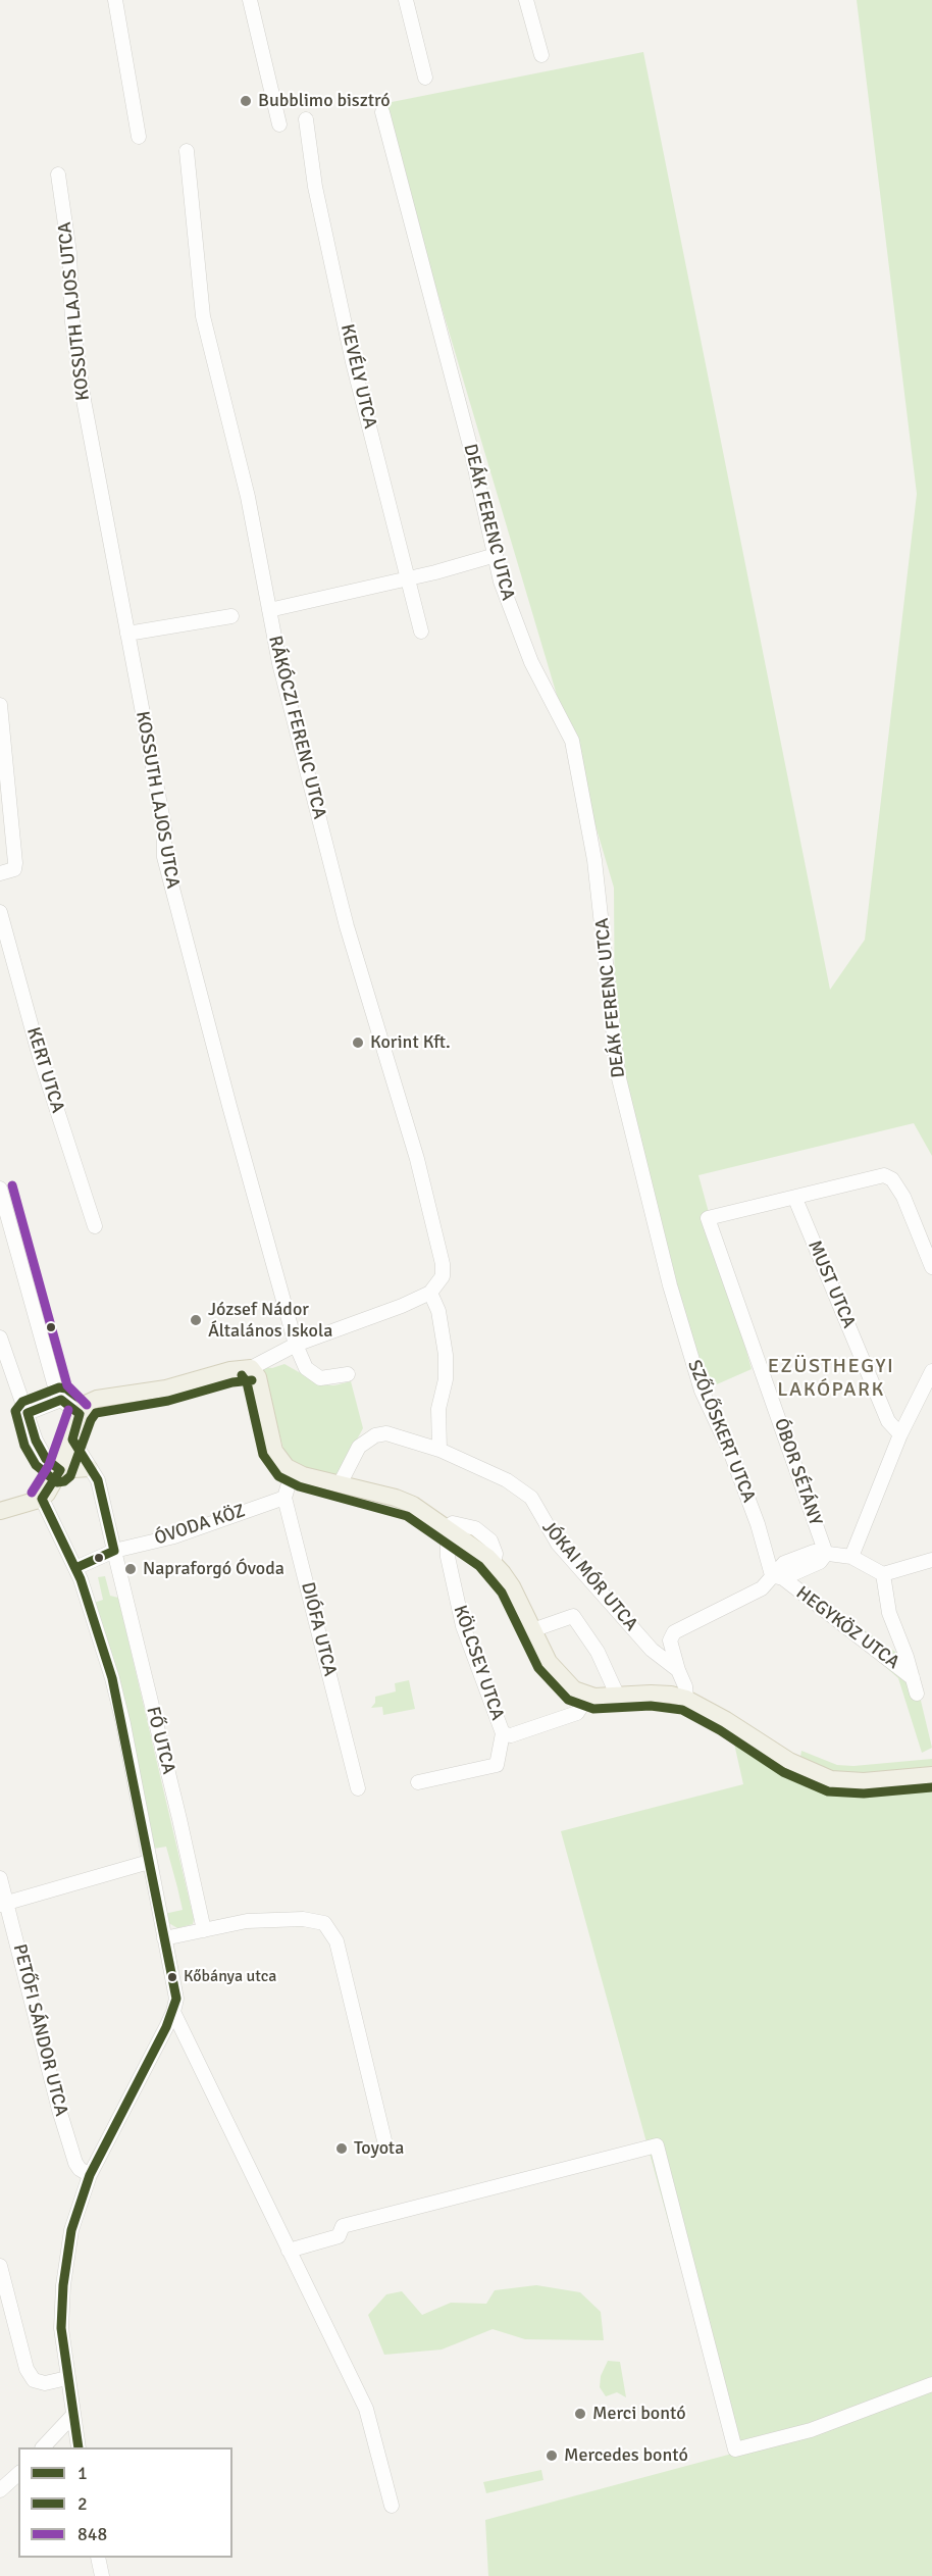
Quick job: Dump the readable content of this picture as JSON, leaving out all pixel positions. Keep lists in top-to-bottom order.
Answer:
{
  "streets": {
    "street": [
      "KOSSUTH LAJOS UTCA",
      "KEVÉLY UTCA",
      "DEÁK FERENC UTCA",
      "RÁKÓCZI FERENC UTCA",
      "KERT UTCA",
      "MUST UTCA",
      "SZŐLŐSKERT UTCA",
      "ÓBOR SÉTÁNY",
      "ÓVODA KÖZ",
      "JÓKAI MÓR UTCA",
      "HEGYKÖZ UTCA",
      "DIÓFA UTCA",
      "KÖLCSEY UTCA",
      "FŐ UTCA",
      "PETŐFI SÁNDOR UTCA"
    ]
  },
  "crossings": [
    ["DEÁK FERENC UTCA", "SZŐLŐSKERT UTCA"],
    ["MUST UTCA", "ÓBOR SÉTÁNY"],
    ["SZŐLŐSKERT UTCA", "HEGYKÖZ UTCA"],
    ["ÓVODA KÖZ", "DIÓFA UTCA"],
    ["ÓVODA KÖZ", "FŐ UTCA"]
  ],
  "districts": ["EZÜSTHEGYI LAKÓPARK"],
  "places": [
    "Bubblimo bisztró",
    "Korint Kft.",
    "József Nádor Általános Iskola",
    "Napraforgó Óvoda",
    "Kőbánya utca",
    "Toyota",
    "Merci bontó",
    "Mercedes bontó"
  ],
  "lines": ["transit line 848", "transit line 2", "transit line 1"],
  "legend": ["1", "2", "848"]
}
